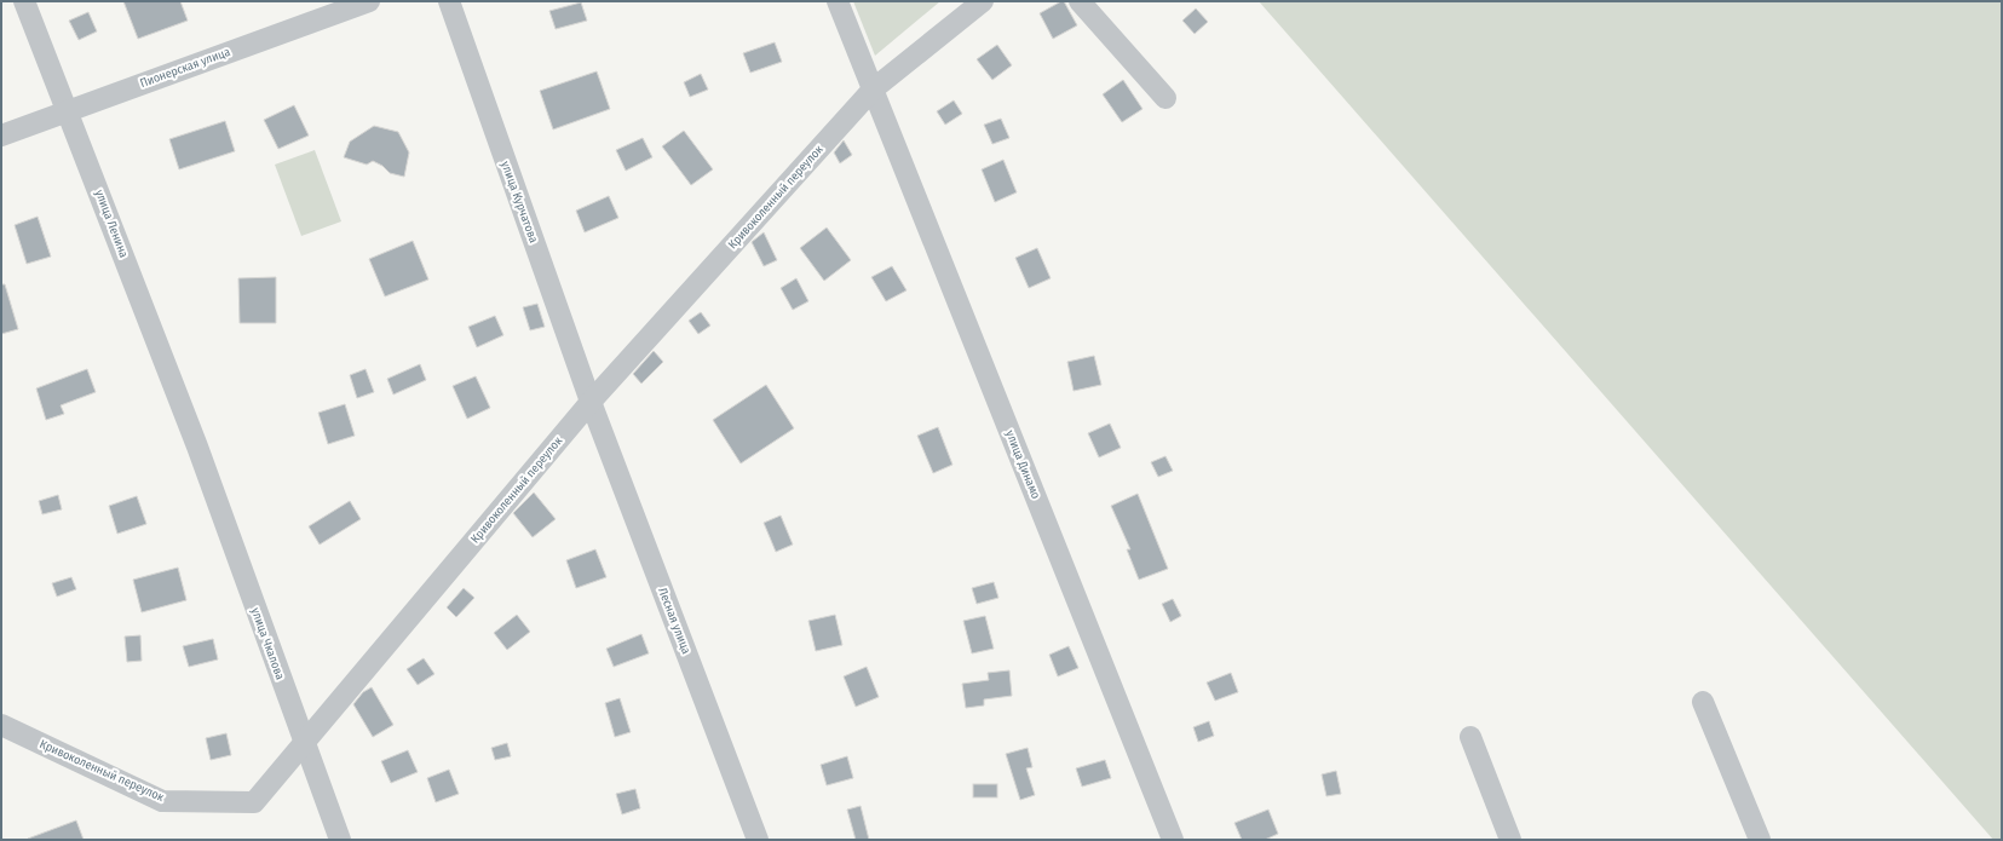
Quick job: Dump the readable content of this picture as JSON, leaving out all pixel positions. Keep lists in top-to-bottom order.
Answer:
{
  "streets": {
    "street": [
      "Пионерская улица",
      "Кривоколенный переулок",
      "улица Курчатова",
      "улица Ленина",
      "улица Динамо",
      "Лесная улица",
      "улица Чкалова"
    ]
  },
  "crossings": [
    ["Пионерская улица", "улица Ленина"],
    ["Кривоколенный переулок", "улица Курчатова"],
    ["Кривоколенный переулок", "улица Динамо"],
    ["Кривоколенный переулок", "Лесная улица"],
    ["Кривоколенный переулок", "улица Чкалова"],
    ["улица Курчатова", "Лесная улица"],
    ["улица Ленина", "улица Чкалова"]
  ]
}
